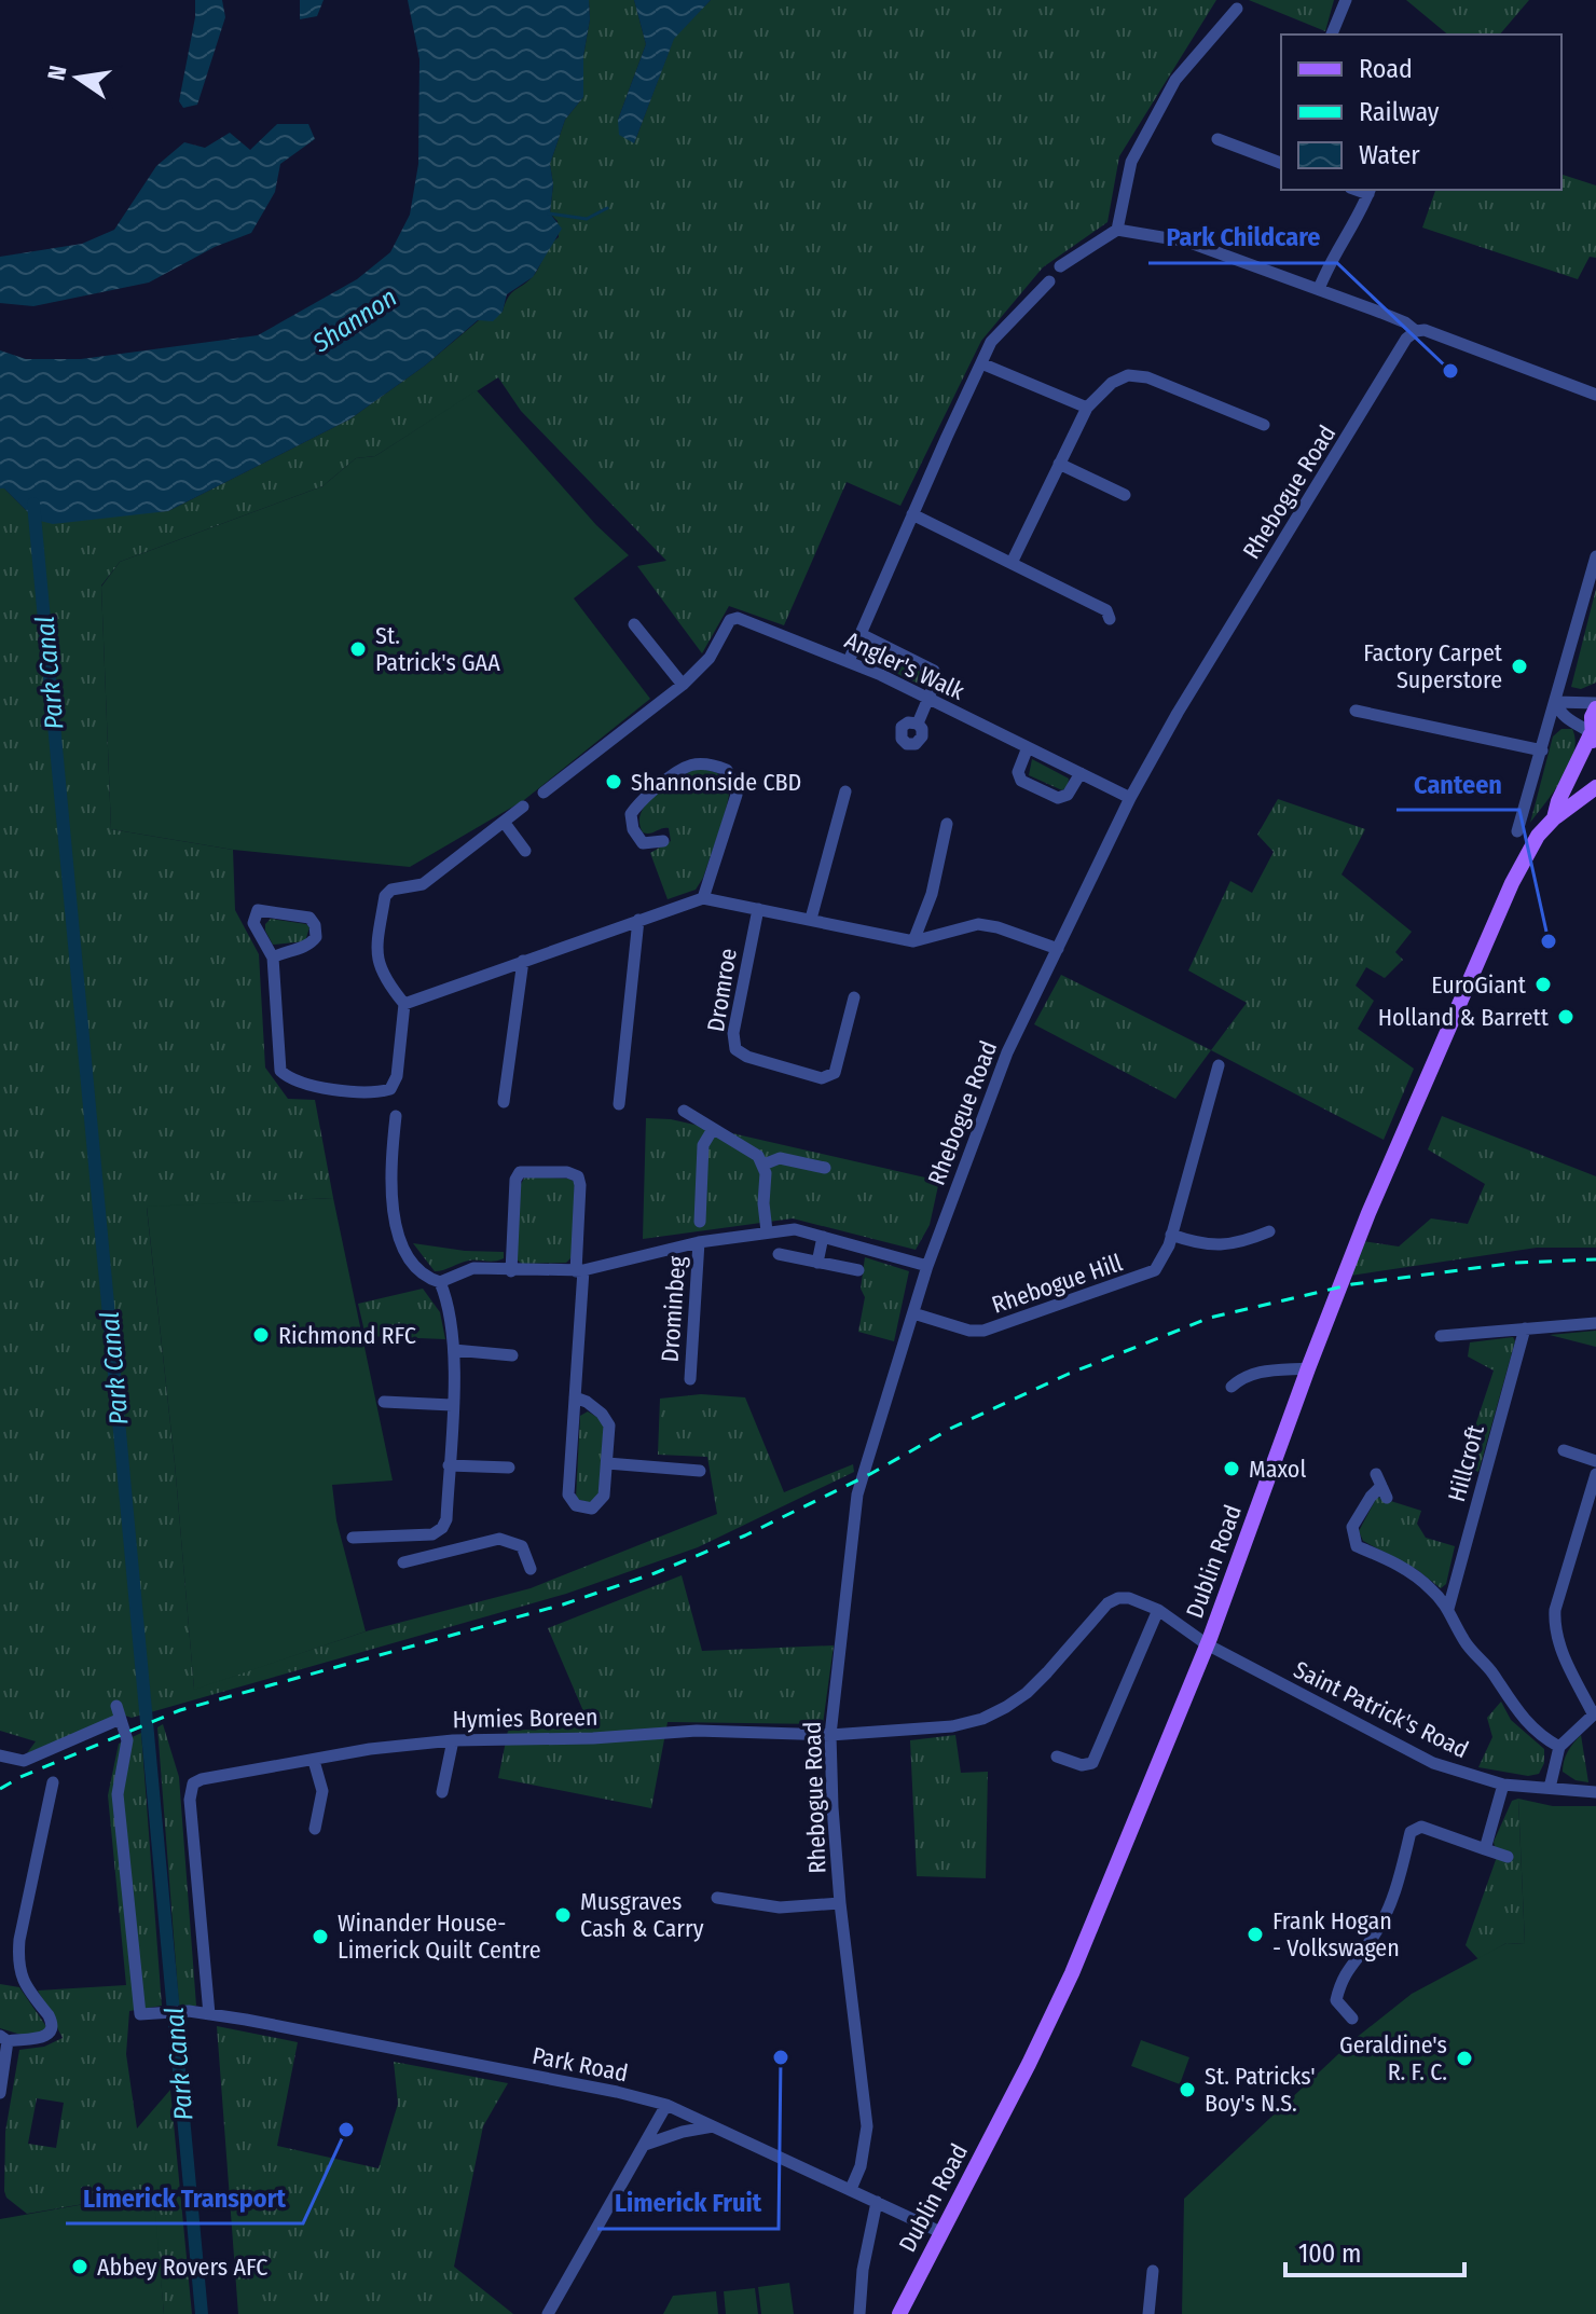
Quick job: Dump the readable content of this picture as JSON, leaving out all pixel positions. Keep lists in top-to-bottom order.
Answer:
{
  "streets": {
    "main road": ["Dublin Road"],
    "street": [
      "Rhebogue Road",
      "Angler's Walk",
      "Dromroe",
      "Rhebogue Hill",
      "Drominbeg",
      "Hillcroft",
      "Saint Patrick's Road",
      "Hymies Boreen",
      "Park Road"
    ]
  },
  "crossings": [
    ["Rhebogue Road", "Angler's Walk"],
    ["Rhebogue Road", "Rhebogue Hill"],
    ["Rhebogue Road", "Drominbeg"],
    ["Rhebogue Road", "Hymies Boreen"],
    ["Rhebogue Road", "Park Road"],
    ["Dublin Road", "Saint Patrick's Road"],
    ["Dublin Road", "Park Road"],
    ["Saint Patrick's Road", "Hymies Boreen"],
    ["Hymies Boreen", "Park Road"]
  ],
  "water": ["Shannon", "Park Canal"],
  "places": [
    "Park Childcare",
    "St. Patrick's GAA",
    "Factory Carpet Superstore",
    "Shannonside CBD",
    "Canteen",
    "EuroGiant",
    "Holland & Barrett",
    "Richmond RFC",
    "Maxol",
    "Musgraves Cash & Carry",
    "Frank Hogan - Volkswagen",
    "Winander House- Limerick Quilt Centre",
    "Limerick Fruit",
    "Geraldine's R. F. C.",
    "St. Patricks' Boy's N.S.",
    "Limerick Transport",
    "Abbey Rovers AFC"
  ],
  "legend": ["Road", "Railway", "Water"],
  "scale_bar": "100 m",
  "north": "left"
}
